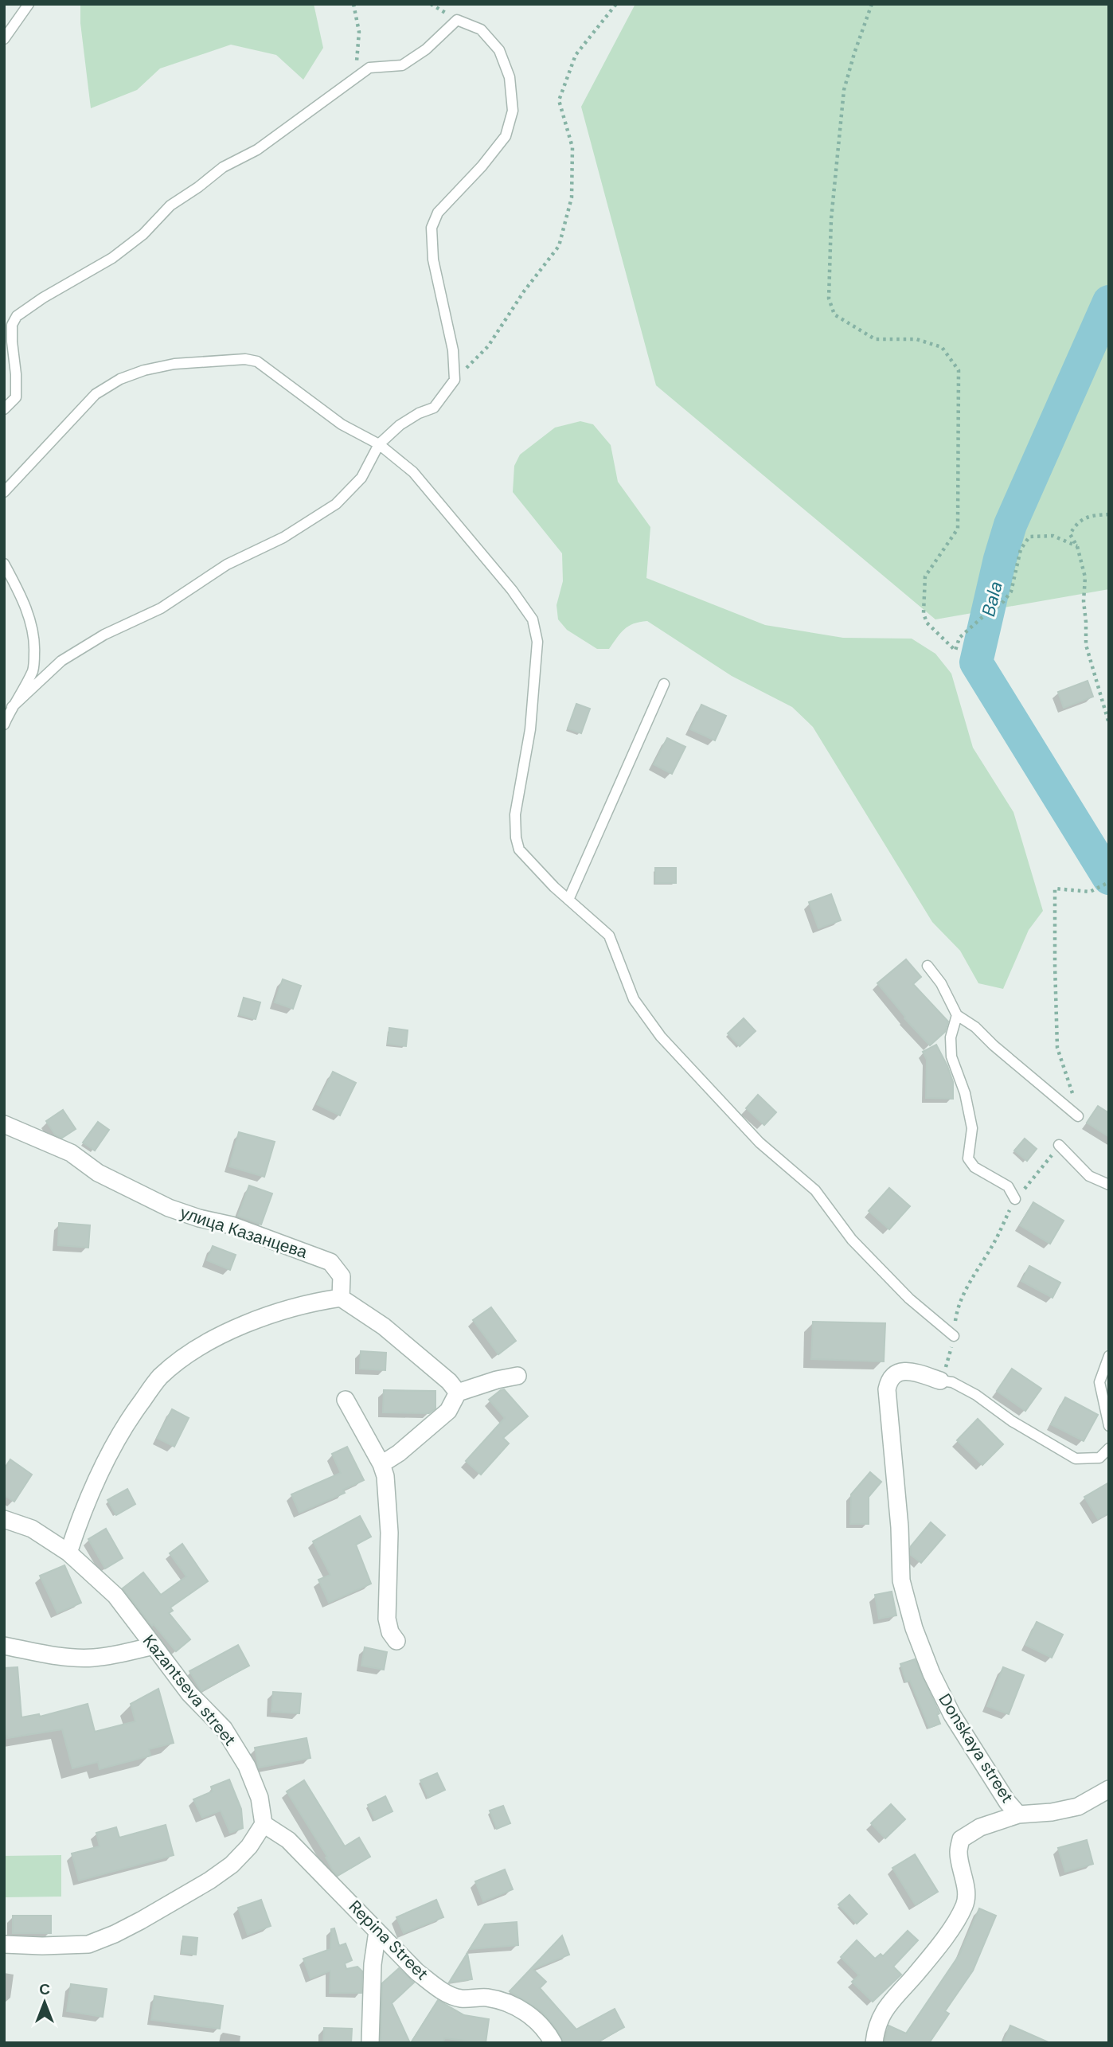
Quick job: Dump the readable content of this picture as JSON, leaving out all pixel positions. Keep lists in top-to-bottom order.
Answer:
{
  "streets": {
    "street": [
      "улица Казанцева",
      "Kazantseva street",
      "Donskaya street",
      "Repina Street"
    ]
  },
  "crossings": [
    ["Kazantseva street", "Repina Street"]
  ],
  "water": ["Bala"],
  "north": "top"
}
